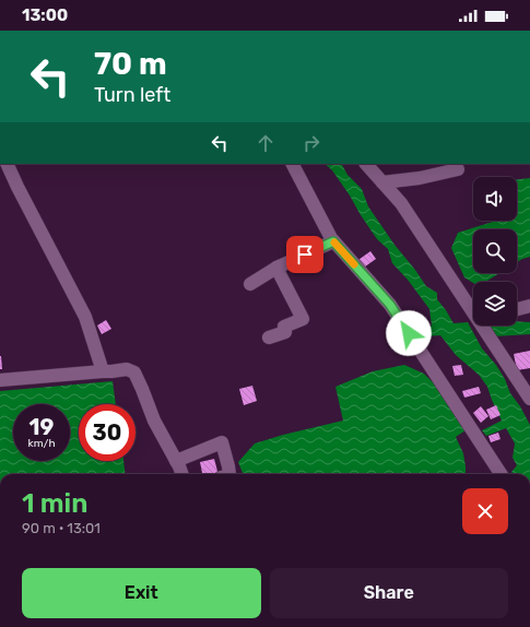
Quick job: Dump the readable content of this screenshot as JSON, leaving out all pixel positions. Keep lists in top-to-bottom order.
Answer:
{
  "page": {
    "status": "13:00",
    "turn": ["70 m", "Turn left"],
    "speed": "19 km/h",
    "limit": "30",
    "heading": ["1 min", "90 m · 13:01"],
    "buttons": ["Exit", "Share"]
  }
}
